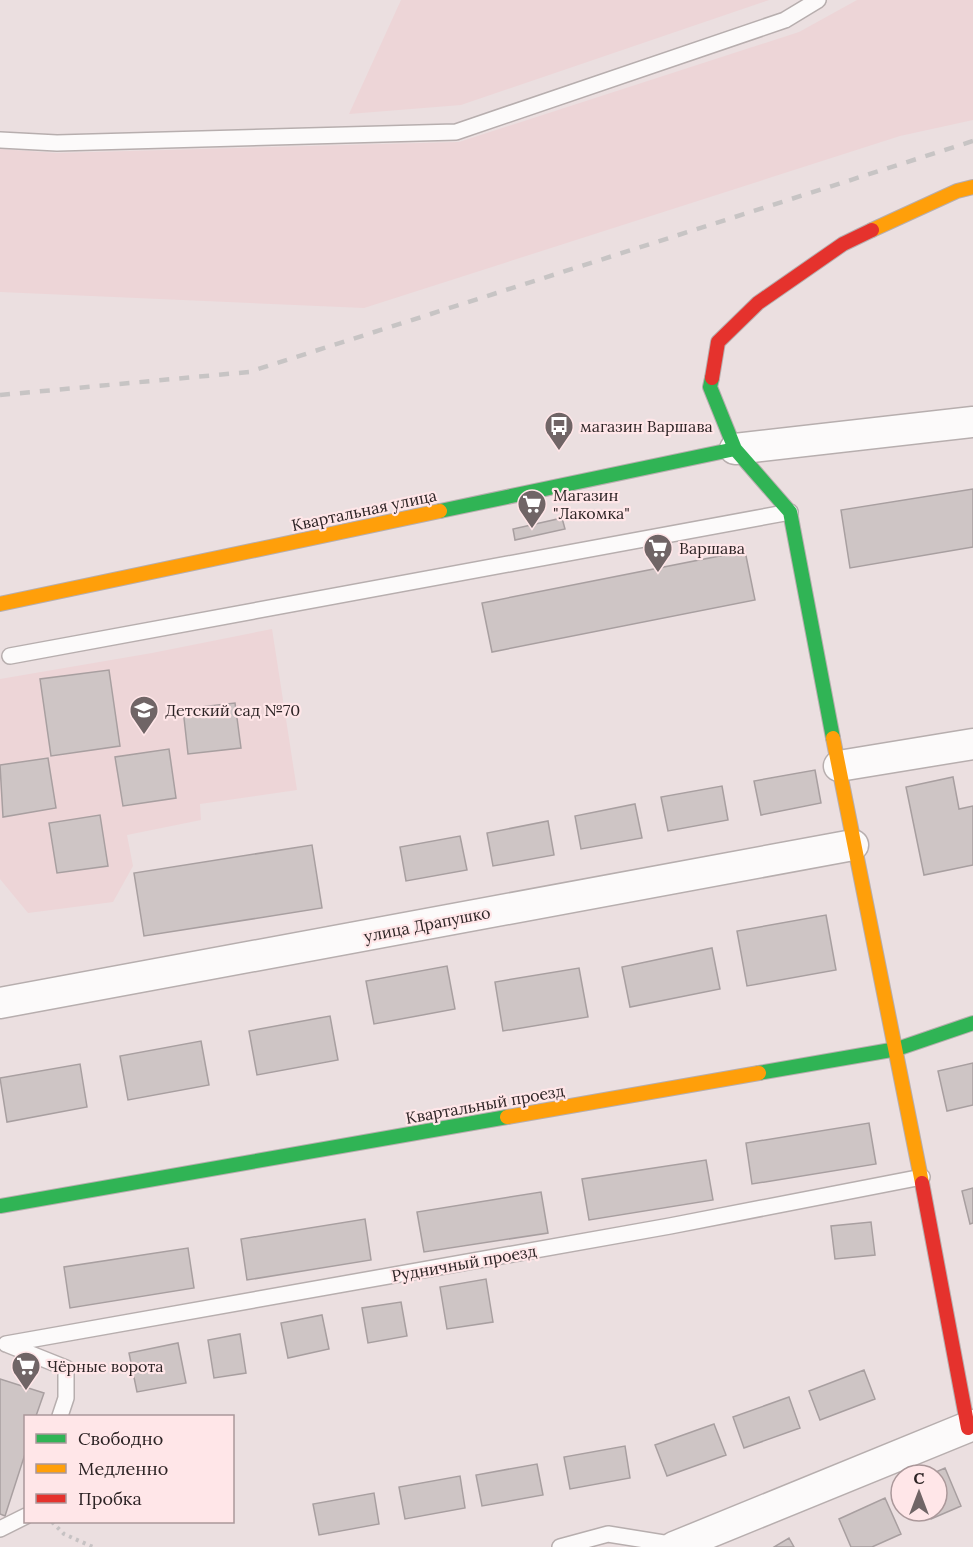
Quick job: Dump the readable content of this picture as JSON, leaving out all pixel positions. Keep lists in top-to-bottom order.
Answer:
{
  "streets": {
    "street": ["Квартальная улица", "улица Драпушко", "Квартальный проезд"],
    "lane": ["Рудничный проезд"]
  },
  "places": {
    "bus stop": ["магазин Варшава"],
    "supermarket": ["Магазин \"Лакомка\"", "Варшава", "Чёрные ворота"],
    "school or university": ["Детский сад №70"]
  },
  "legend": ["Свободно", "Медленно", "Пробка"],
  "north": "top"
}
